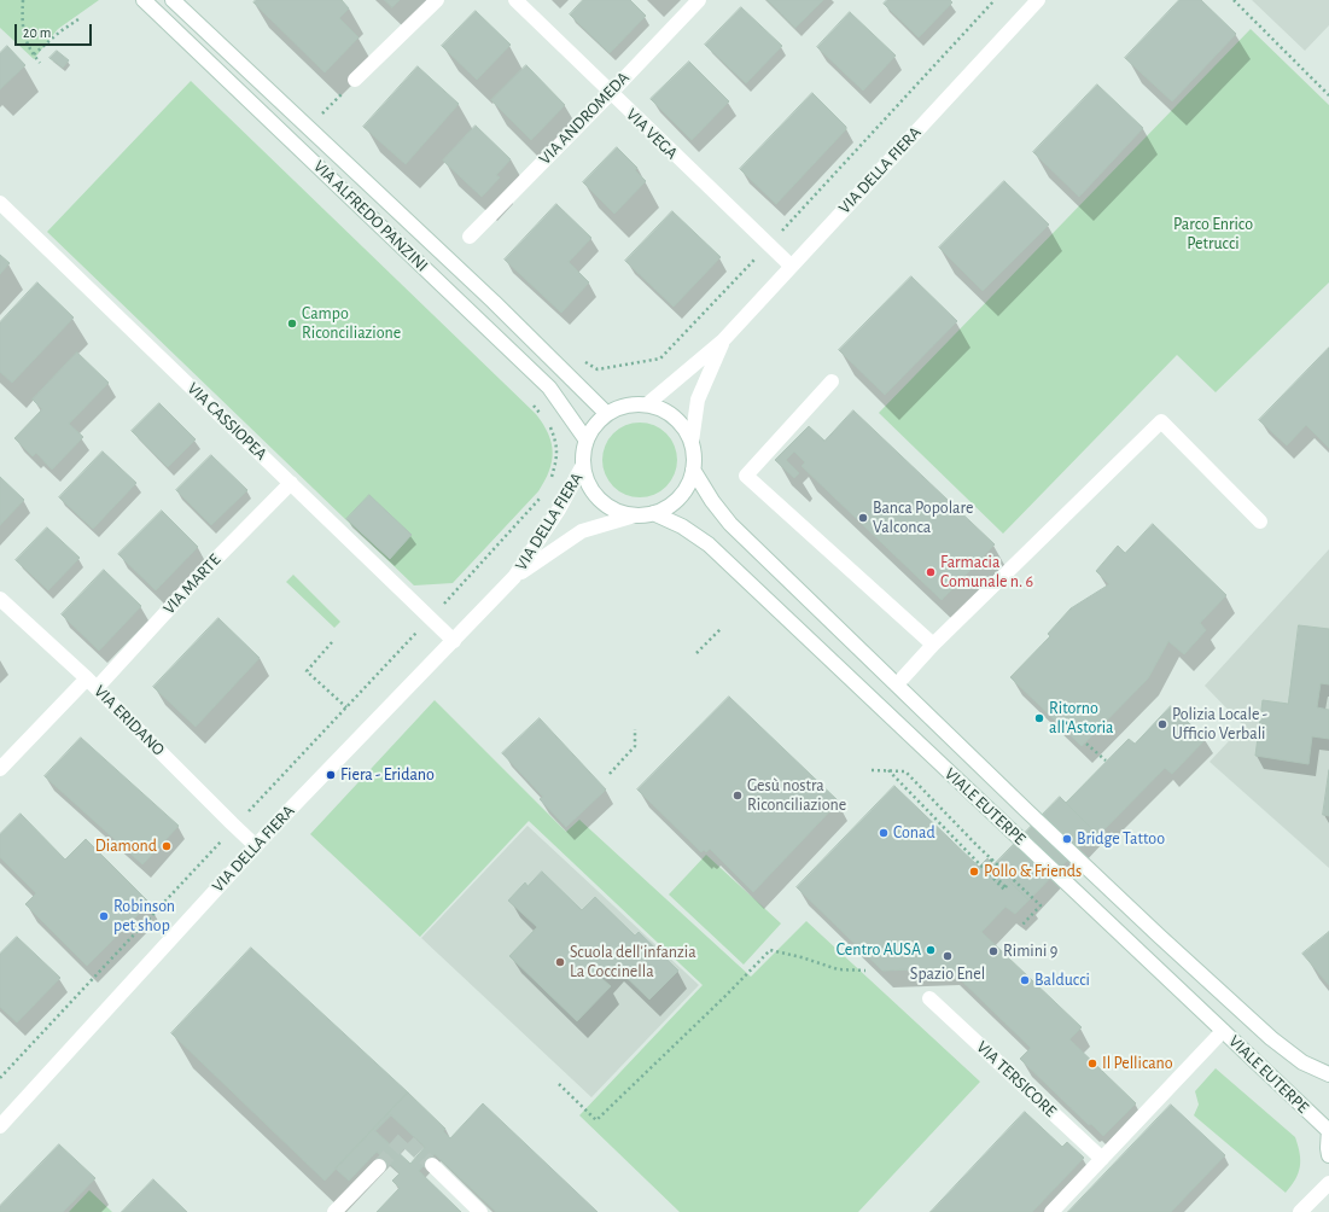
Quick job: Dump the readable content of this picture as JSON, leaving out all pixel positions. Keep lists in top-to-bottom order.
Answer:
{
  "streets": {
    "street": [
      "VIA ANDROMEDA",
      "VIA VEGA",
      "VIA DELLA FIERA",
      "VIA ALFREDO PANZINI",
      "VIA CASSIOPEA",
      "VIA MARTE",
      "VIA ERIDANO",
      "VIALE EUTERPE",
      "VIA TERSICORE"
    ]
  },
  "crossings": [
    ["VIA ANDROMEDA", "VIA VEGA"],
    ["VIA VEGA", "VIA DELLA FIERA"],
    ["VIA DELLA FIERA", "VIA ALFREDO PANZINI"],
    ["VIA DELLA FIERA", "VIA CASSIOPEA"],
    ["VIA DELLA FIERA", "VIA ERIDANO"],
    ["VIA DELLA FIERA", "VIALE EUTERPE"],
    ["VIA ALFREDO PANZINI", "VIALE EUTERPE"],
    ["VIA CASSIOPEA", "VIA MARTE"],
    ["VIA MARTE", "VIA ERIDANO"]
  ],
  "parks": ["Parco Enrico Petrucci"],
  "places": [
    "Campo Riconciliazione",
    "Banca Popolare Valconca",
    "Farmacia Comunale n. 6",
    "Ritorno all'Astoria",
    "Polizia Locale - Ufficio Verbali",
    "Fiera - Eridano",
    "Gesù nostra Riconciliazione",
    "Conad",
    "Bridge Tattoo",
    "Diamond",
    "Pollo & Friends",
    "Robinson pet shop",
    "Centro AUSA",
    "Rimini 9",
    "Spazio Enel",
    "Scuola dell'infanzia La Coccinella",
    "Balducci",
    "Il Pellicano"
  ],
  "scale_bar": "20 m"
}
